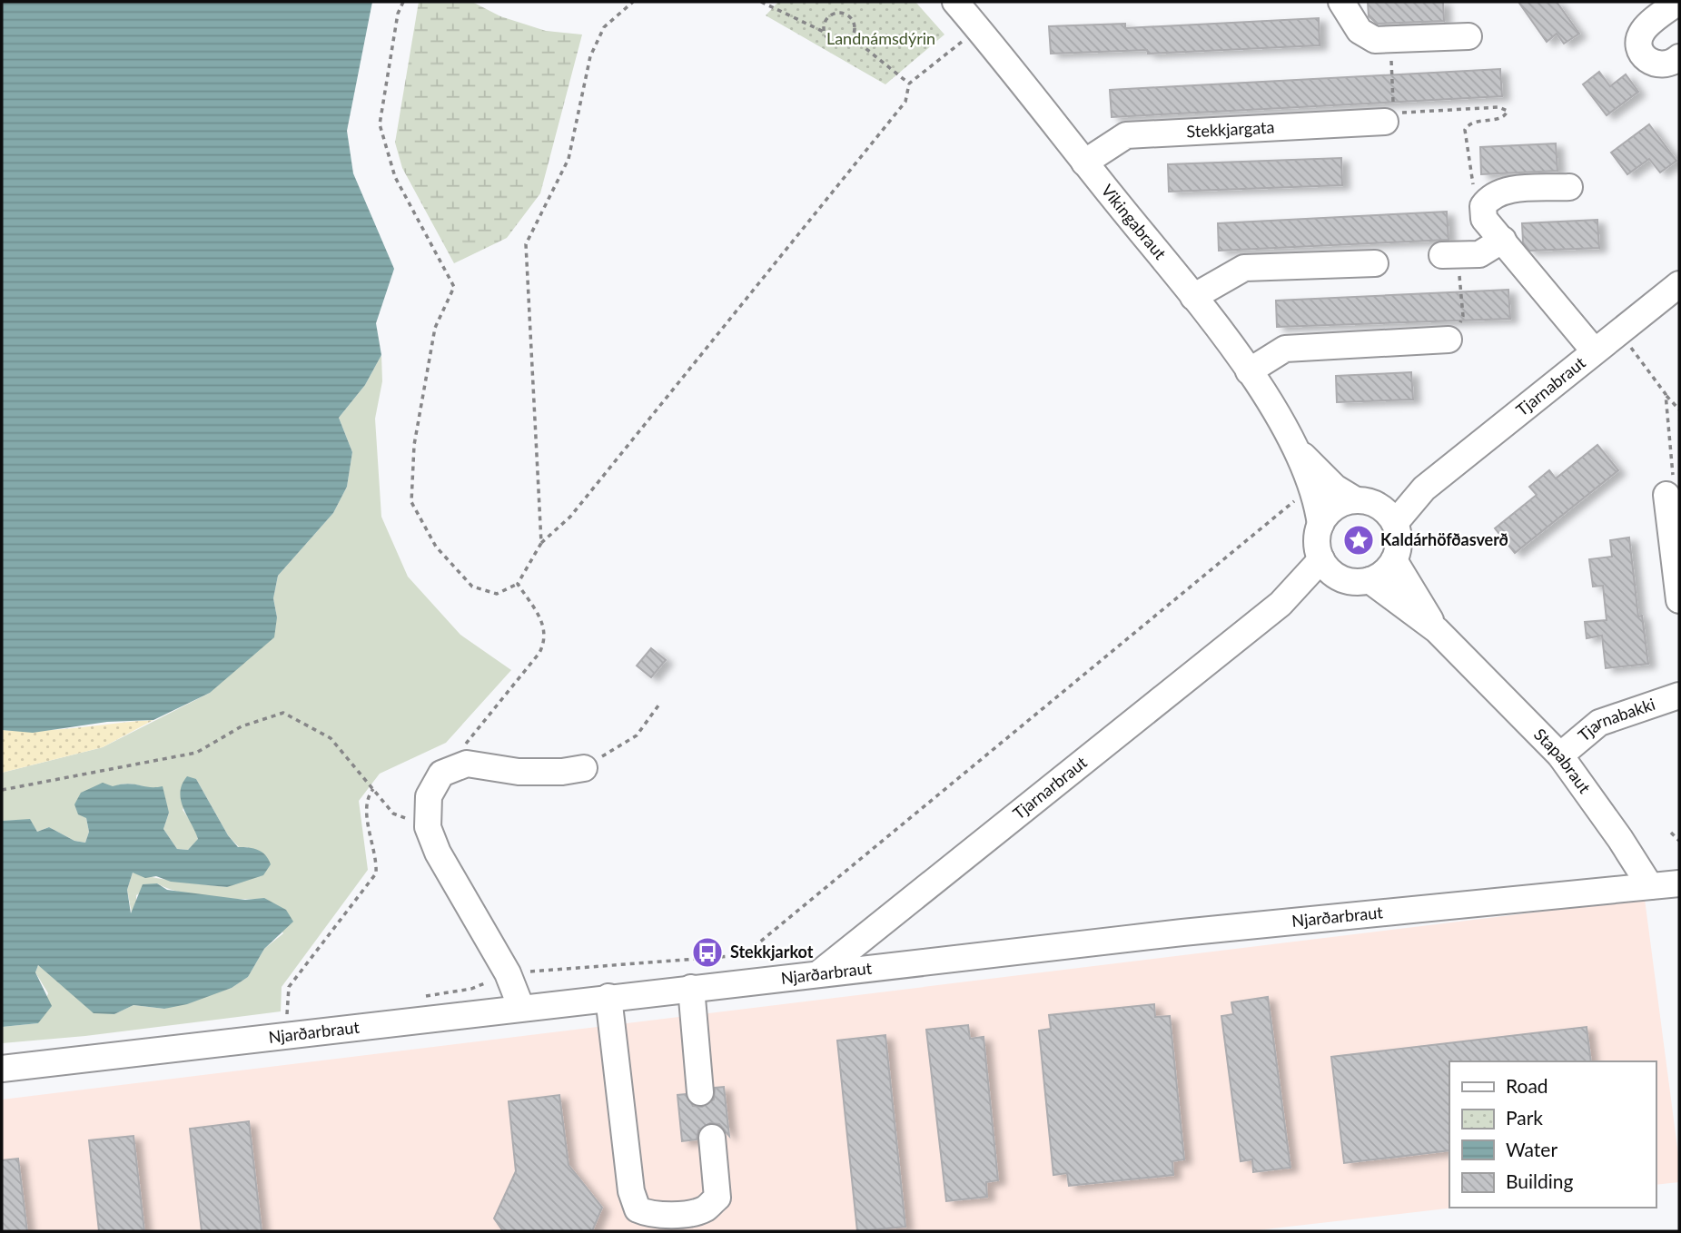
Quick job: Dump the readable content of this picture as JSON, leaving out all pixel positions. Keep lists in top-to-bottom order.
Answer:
{
  "streets": {
    "street": [
      "Stekkjargata",
      "Vikingabraut",
      "Tjarnabraut",
      "Tjarnabakki",
      "Stapabraut",
      "Tjarnarbraut",
      "Njarðarbraut"
    ]
  },
  "crossings": [
    ["Stekkjargata", "Vikingabraut"],
    ["Vikingabraut", "Tjarnabraut"],
    ["Vikingabraut", "Stapabraut"],
    ["Vikingabraut", "Tjarnarbraut"],
    ["Tjarnabraut", "Stapabraut"],
    ["Tjarnabraut", "Tjarnarbraut"],
    ["Tjarnabakki", "Stapabraut"],
    ["Stapabraut", "Tjarnarbraut"],
    ["Stapabraut", "Njarðarbraut"],
    ["Tjarnarbraut", "Njarðarbraut"]
  ],
  "parks": ["Landnámsdýrin"],
  "places": {
    "place": ["Kaldárhöfðasverð"],
    "bus stop": ["Stekkjarkot"]
  },
  "legend": [
    "Road",
    "Park",
    "Water",
    "Building"
  ]
}
